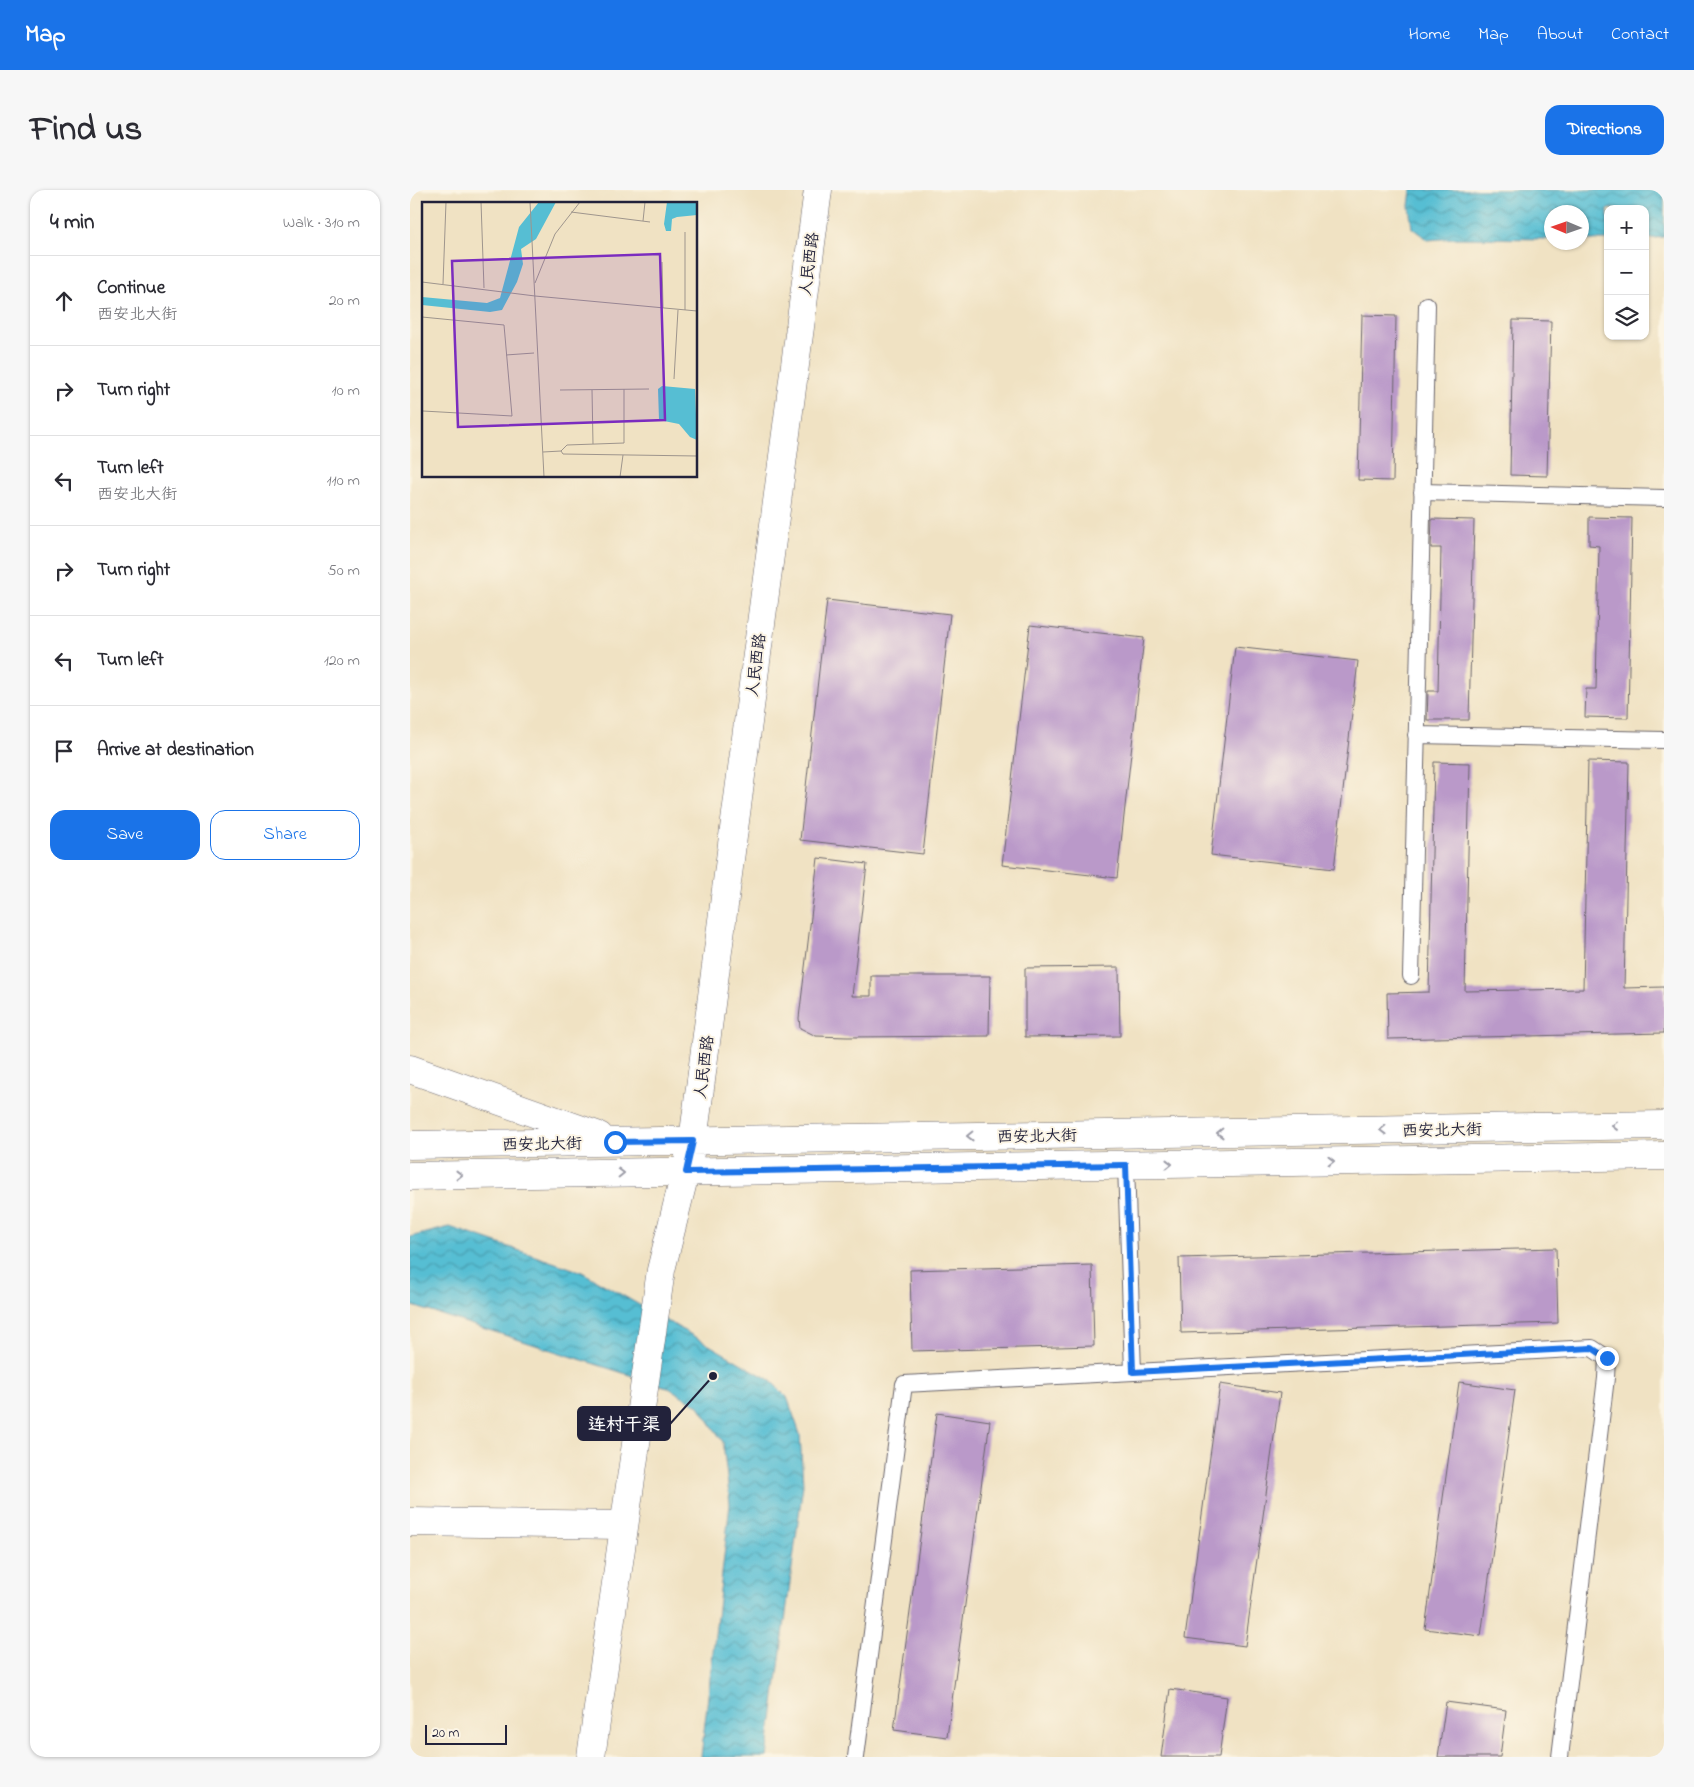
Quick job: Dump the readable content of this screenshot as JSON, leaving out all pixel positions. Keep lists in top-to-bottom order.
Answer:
{
  "streets": {
    "main road": ["人民西路", "西安北大街"]
  },
  "crossings": [
    ["人民西路", "西安北大街"]
  ],
  "places": ["连村干渠"],
  "scale_bar": "20 m",
  "north": "left",
  "page": {
    "header": "Map",
    "nav": [
      "Home",
      "Map",
      "About",
      "Contact"
    ],
    "title": "Find us",
    "buttons": [
      "Directions",
      ["Save", "Share"]
    ],
    "heading": ["4 min", "Walk · 310 m"],
    "map_buttons": ["+", "−"],
    "list": [
      ["Continue", "西安北大街", "20 m"],
      ["Turn right", "10 m"],
      ["Turn left", "西安北大街", "110 m"],
      ["Turn right", "50 m"],
      ["Turn left", "120 m"],
      "Arrive at destination"
    ],
    "scale": "20 m"
  }
}
